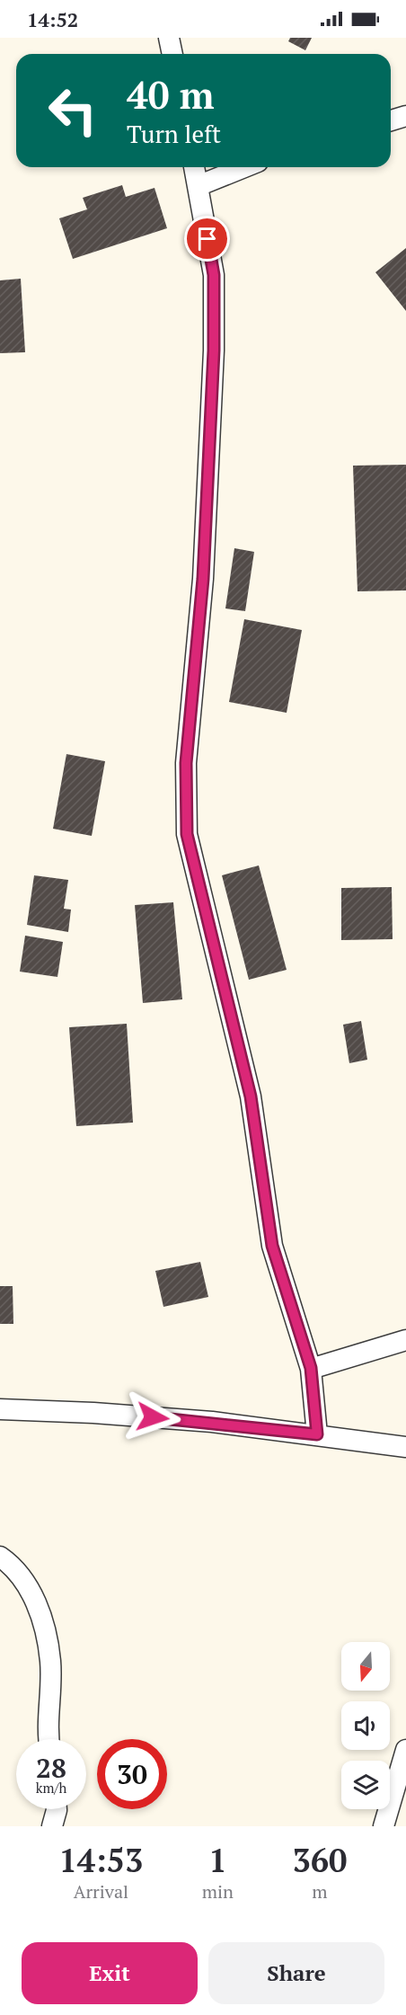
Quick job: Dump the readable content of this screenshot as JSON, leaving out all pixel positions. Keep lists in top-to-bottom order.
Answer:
{
  "north": "bottom",
  "page": {
    "status": "14:52",
    "turn": ["40 m", "Turn left"],
    "speed": "28 km/h",
    "limit": "30",
    "eta": [
      "14:53",
      "Arrival",
      "1",
      "min",
      "360",
      "m"
    ],
    "buttons": ["Exit", "Share"]
  }
}
